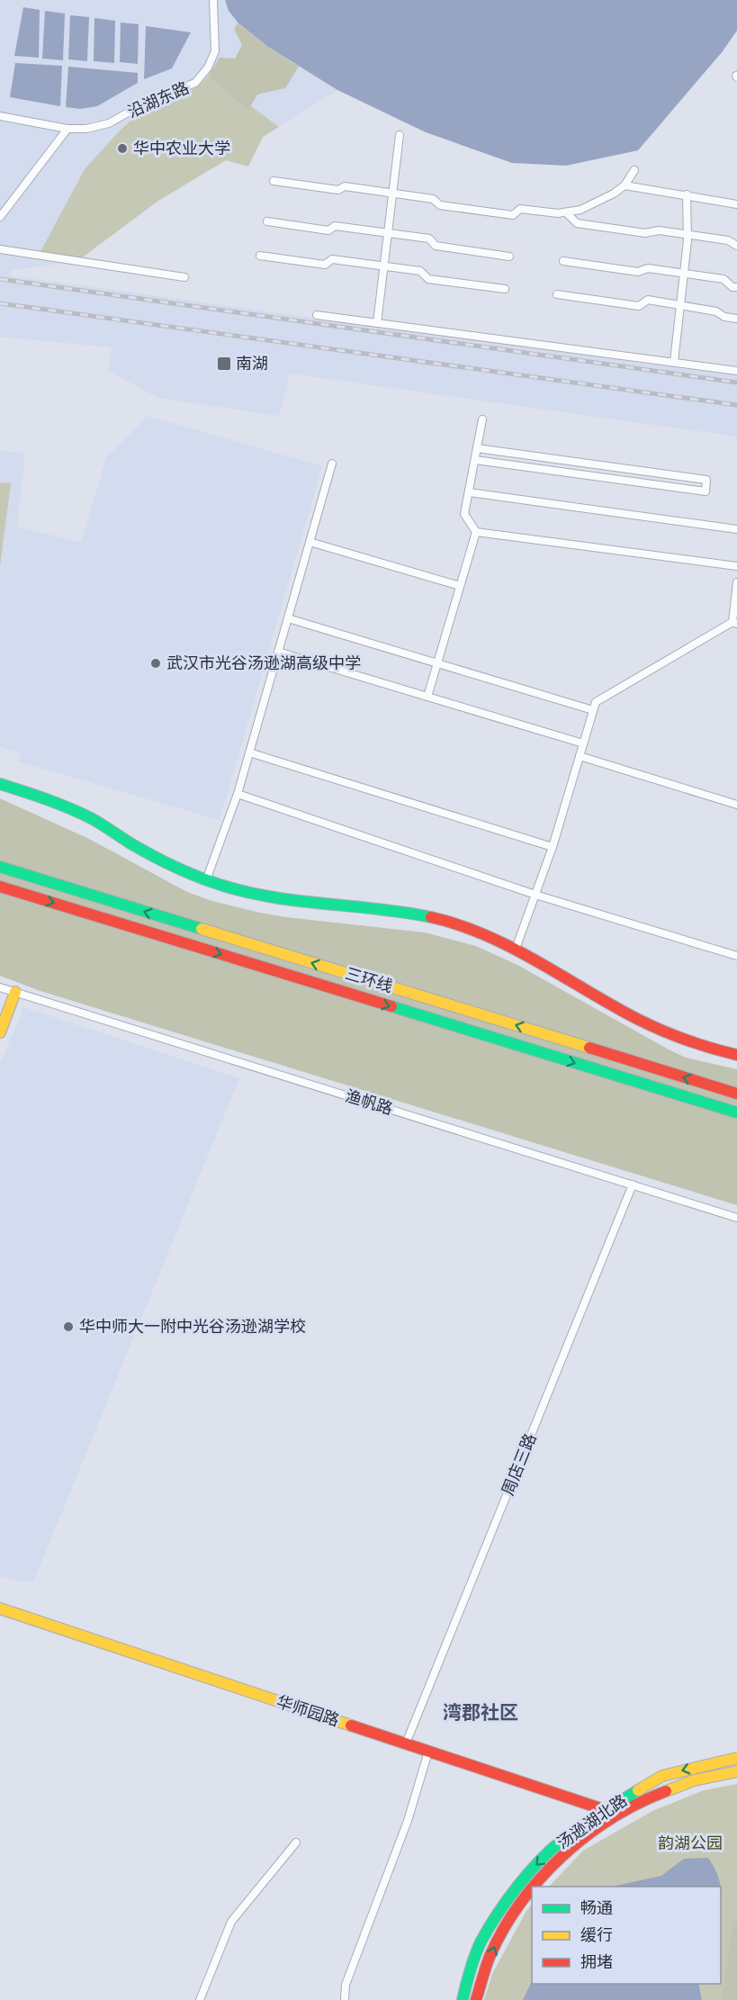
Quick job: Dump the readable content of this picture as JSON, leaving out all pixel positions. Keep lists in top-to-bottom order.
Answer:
{
  "streets": {
    "main road": ["三环线", "华师园路", "汤逊湖北路"],
    "street": ["沿湖东路", "渔帆路", "周店三路"]
  },
  "crossings": [
    ["渔帆路", "周店三路"],
    ["周店三路", "华师园路"],
    ["华师园路", "汤逊湖北路"]
  ],
  "districts": ["湾郡社区"],
  "parks": ["韵湖公园"],
  "places": {
    "other": ["华中农业大学", "武汉市光谷汤逊湖高级中学", "华中师大一附中光谷汤逊湖学校"],
    "transit": ["南湖"]
  },
  "legend": ["畅通", "缓行", "拥堵"]
}
